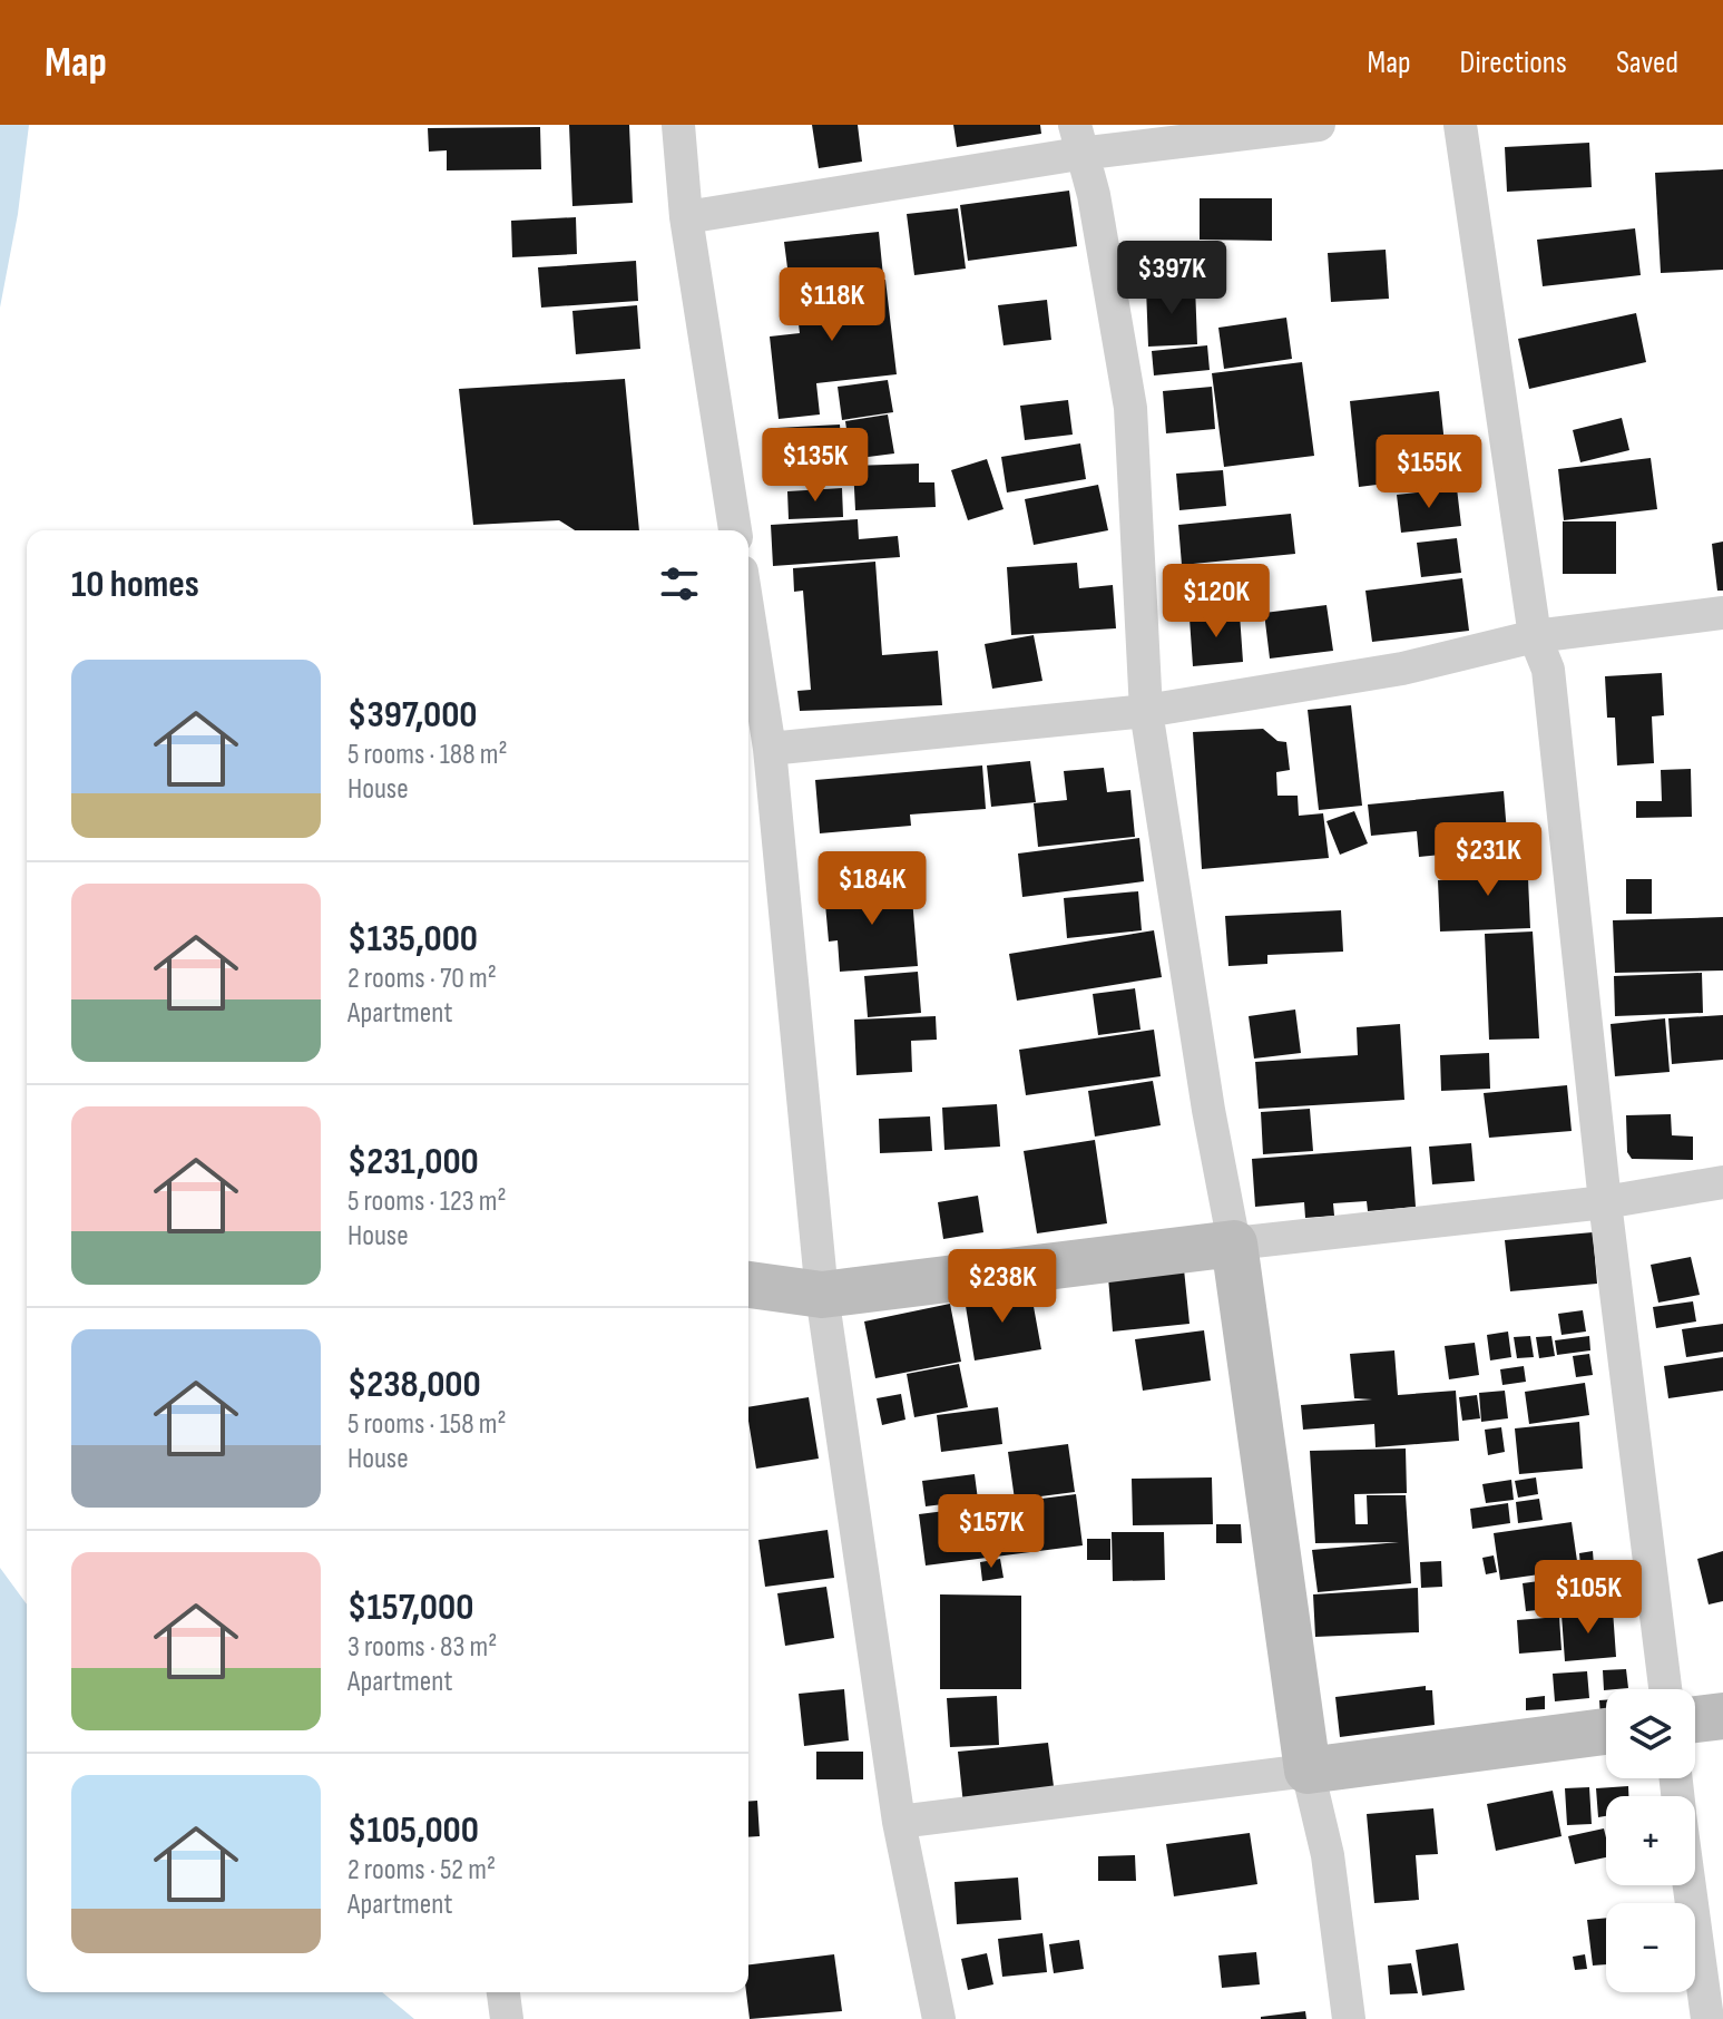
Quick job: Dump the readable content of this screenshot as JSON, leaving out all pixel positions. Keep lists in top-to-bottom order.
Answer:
{
  "page": {
    "header": "Map",
    "nav": ["Map", "Directions", "Saved"],
    "price": [
      "$397K",
      "$118K",
      "$135K",
      "$155K",
      "$120K",
      "$231K",
      "$184K",
      "$238K",
      "$157K",
      "$105K"
    ],
    "heading": "10 homes",
    "list": [
      {
        "name": "$397,000",
        "note": "5 rooms · 188 m² · House"
      },
      {
        "name": "$135,000",
        "note": "2 rooms · 70 m² · Apartment"
      },
      {
        "name": "$231,000",
        "note": "5 rooms · 123 m² · House"
      },
      {
        "name": "$238,000",
        "note": "5 rooms · 158 m² · House"
      },
      {
        "name": "$157,000",
        "note": "3 rooms · 83 m² · Apartment"
      },
      {
        "name": "$105,000",
        "note": "2 rooms · 52 m² · Apartment"
      }
    ],
    "map_buttons": ["+", "−"]
  }
}
